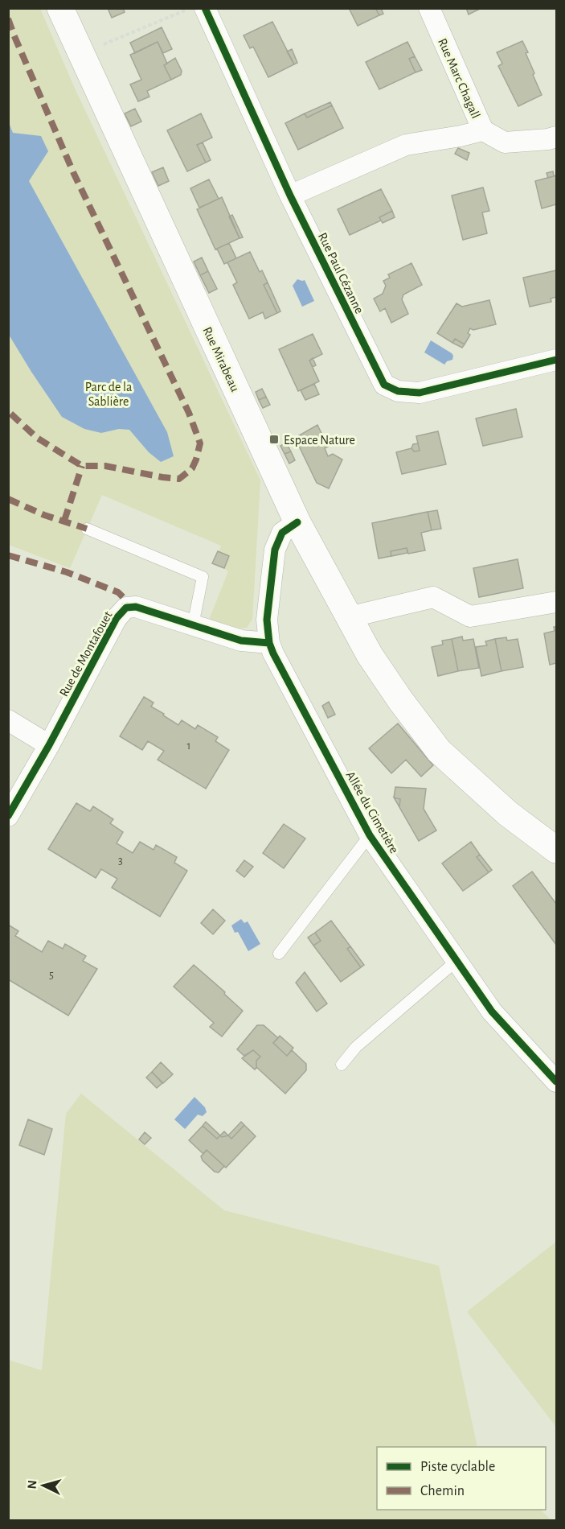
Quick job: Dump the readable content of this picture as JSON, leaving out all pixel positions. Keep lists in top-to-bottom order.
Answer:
{
  "streets": {
    "main road": ["Rue Mirabeau"],
    "street": [
      "Rue Marc Chagall",
      "Rue Paul Cézanne",
      "Rue de Montafouet",
      "Allée du Cimetière"
    ]
  },
  "crossings": [
    ["Rue Mirabeau", "Allée du Cimetière"],
    ["Rue de Montafouet", "Allée du Cimetière"]
  ],
  "parks": ["Parc de la Sablière"],
  "places": {
    "transit": ["Espace Nature"]
  },
  "house_numbers": ["1", "3", "5"],
  "legend": ["Piste cyclable", "Chemin"],
  "north": "left"
}
